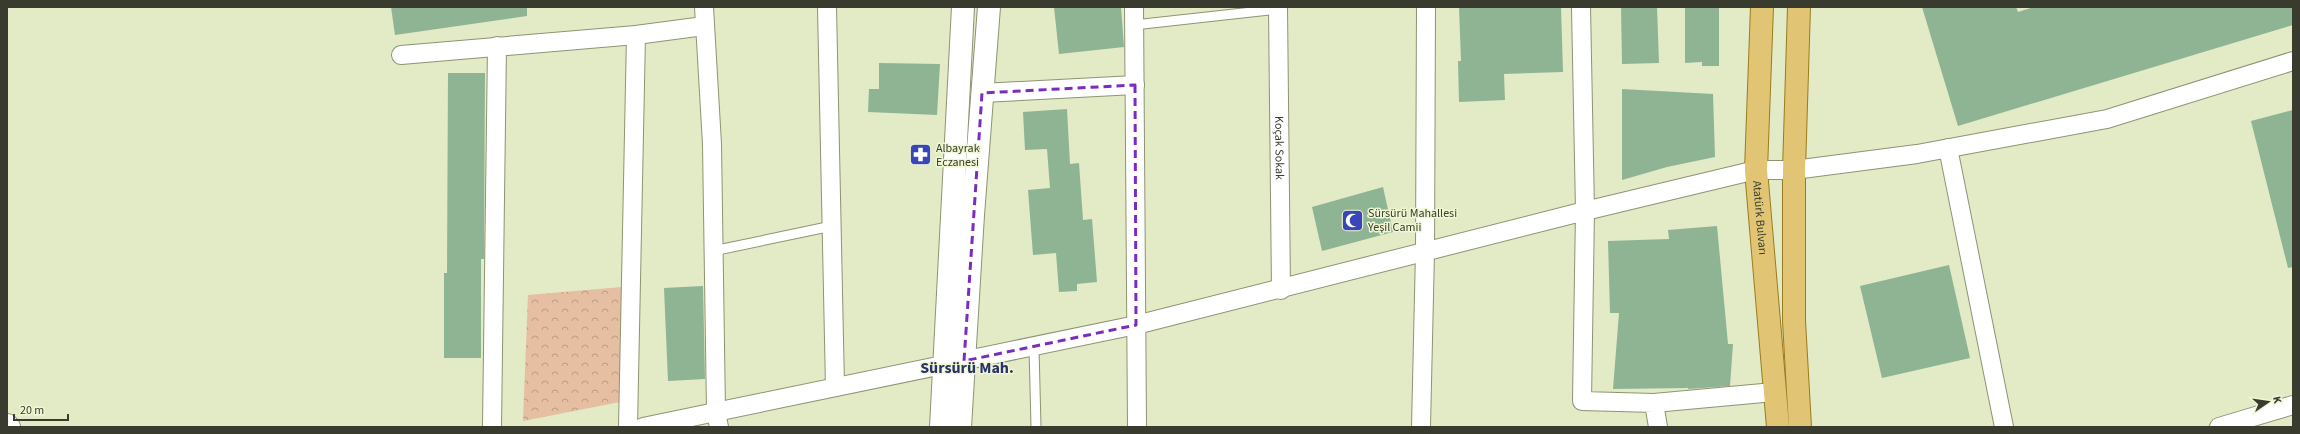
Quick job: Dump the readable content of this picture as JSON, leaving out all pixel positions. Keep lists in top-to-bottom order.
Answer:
{
  "streets": {
    "main road": ["Atatürk Bulvarı"],
    "street": ["Koçak Sokak"]
  },
  "districts": ["Sürsürü Mah."],
  "places": {
    "pharmacy": ["Albayrak Eczanesi"],
    "mosque": ["Sürsürü Mahallesi Yeşil Camii"]
  },
  "scale_bar": "20 m",
  "north": "right"
}
